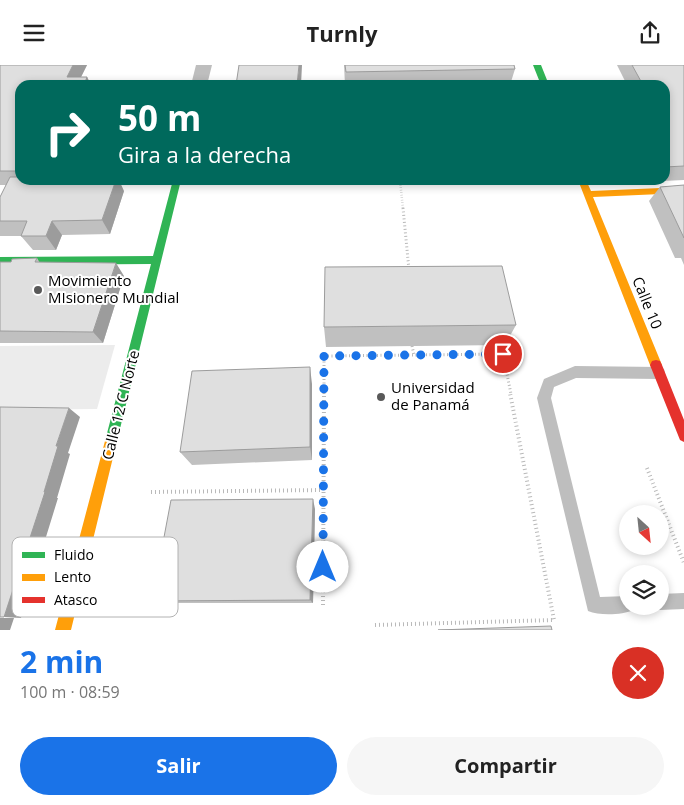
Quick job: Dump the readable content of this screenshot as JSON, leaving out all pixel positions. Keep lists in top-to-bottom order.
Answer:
{
  "streets": {
    "street": ["Calle 10", "Calle 12 C Norte"]
  },
  "places": ["Movimiento MIsionero Mundial", "Universidad de Panamá"],
  "legend": ["Fluido", "Lento", "Atasco"],
  "north": "bottom right",
  "page": {
    "header": "Turnly",
    "turn": ["50 m", "Gira a la derecha"],
    "heading": ["2 min", "100 m · 08:59"],
    "buttons": ["Salir", "Compartir"]
  }
}
